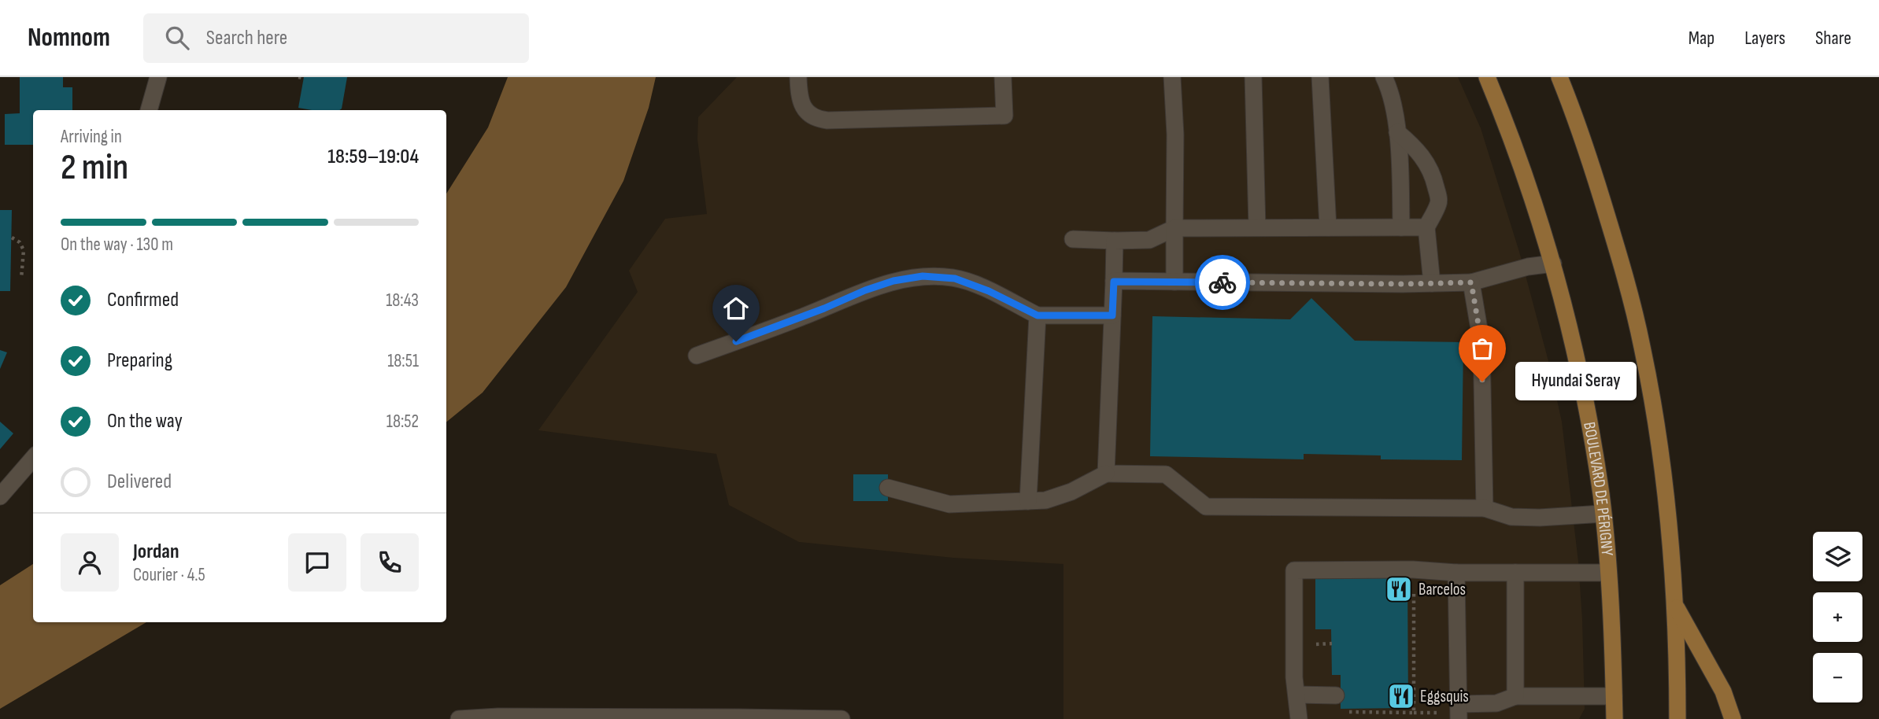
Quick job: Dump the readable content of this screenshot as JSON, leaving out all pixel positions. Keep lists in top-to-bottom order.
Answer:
{
  "streets": {
    "main road": ["BOULEVARD DE PÉRIGNY"]
  },
  "places": {
    "other": ["Hyundai Seray"],
    "restaurant": ["Barcelos", "Eggsquis"]
  },
  "page": {
    "header": "Nomnom",
    "search": "Search here",
    "nav": ["Map", "Layers", "Share"],
    "heading": ["2 min", "Arriving in", "18:59–19:04"],
    "panel": ["Jordan", "Courier · 4.5"],
    "bar": "On the way · 130 m",
    "list": [
      ["Confirmed", "18:43"],
      ["Preparing", "18:51"],
      ["On the way", "18:52"],
      "Delivered"
    ],
    "bubble": "Hyundai Seray",
    "map_buttons": ["+", "−"]
  }
}
